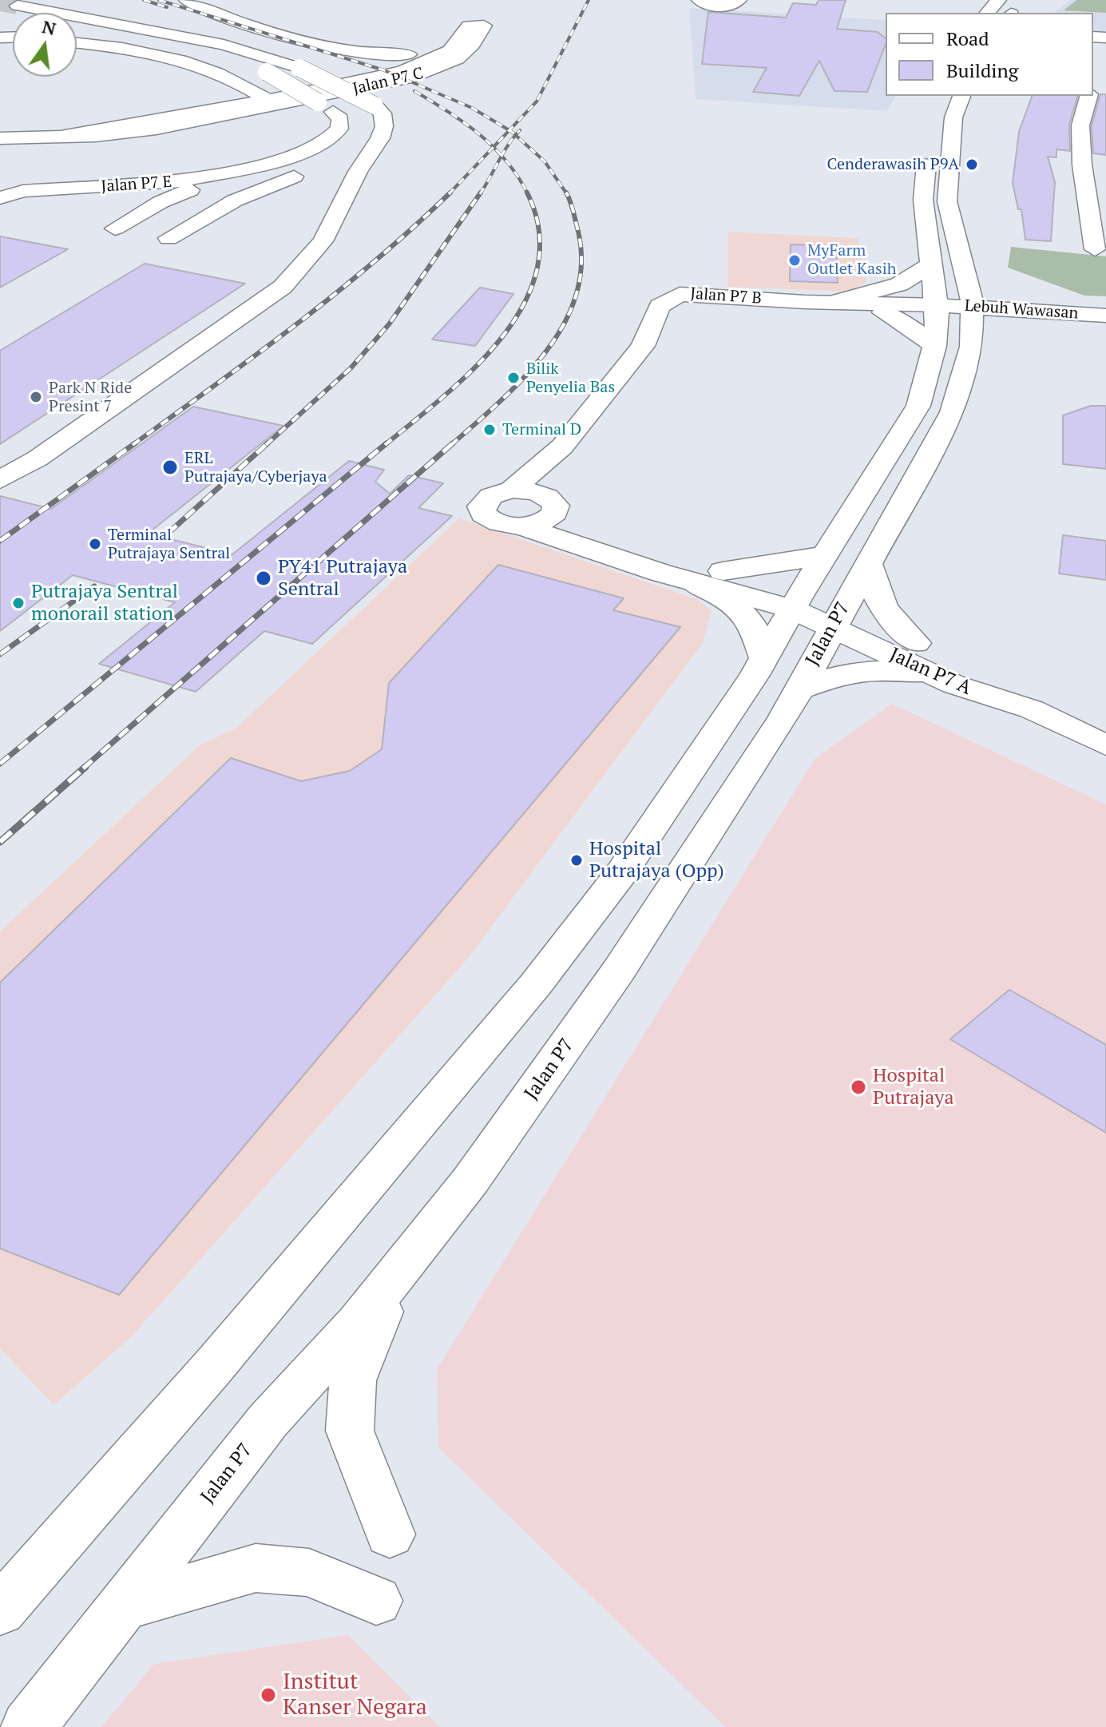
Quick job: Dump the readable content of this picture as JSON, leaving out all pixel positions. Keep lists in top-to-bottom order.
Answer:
{
  "streets": {
    "street": [
      "Jalan P7 C",
      "Jalan P7 E",
      "Jalan P7 B",
      "Lebuh Wawasan",
      "Jalan P7",
      "Jalan P7 A"
    ]
  },
  "crossings": [
    ["Jalan P7 B", "Lebuh Wawasan"],
    ["Lebuh Wawasan", "Jalan P7"],
    ["Jalan P7", "Jalan P7 A"]
  ],
  "places": [
    "Cenderawasih P9A",
    "MyFarm Outlet Kasih",
    "Bilik Penyelia Bas",
    "Park N Ride Presint 7",
    "Terminal D",
    "ERL Putrajaya/Cyberjaya",
    "Terminal Putrajaya Sentral",
    "PY41 Putrajaya Sentral",
    "Putrajaya Sentral monorail station",
    "Hospital Putrajaya (Opp)",
    "Hospital Putrajaya",
    "Institut Kanser Negara"
  ],
  "legend": ["Road", "Building"],
  "north": "top"
}
